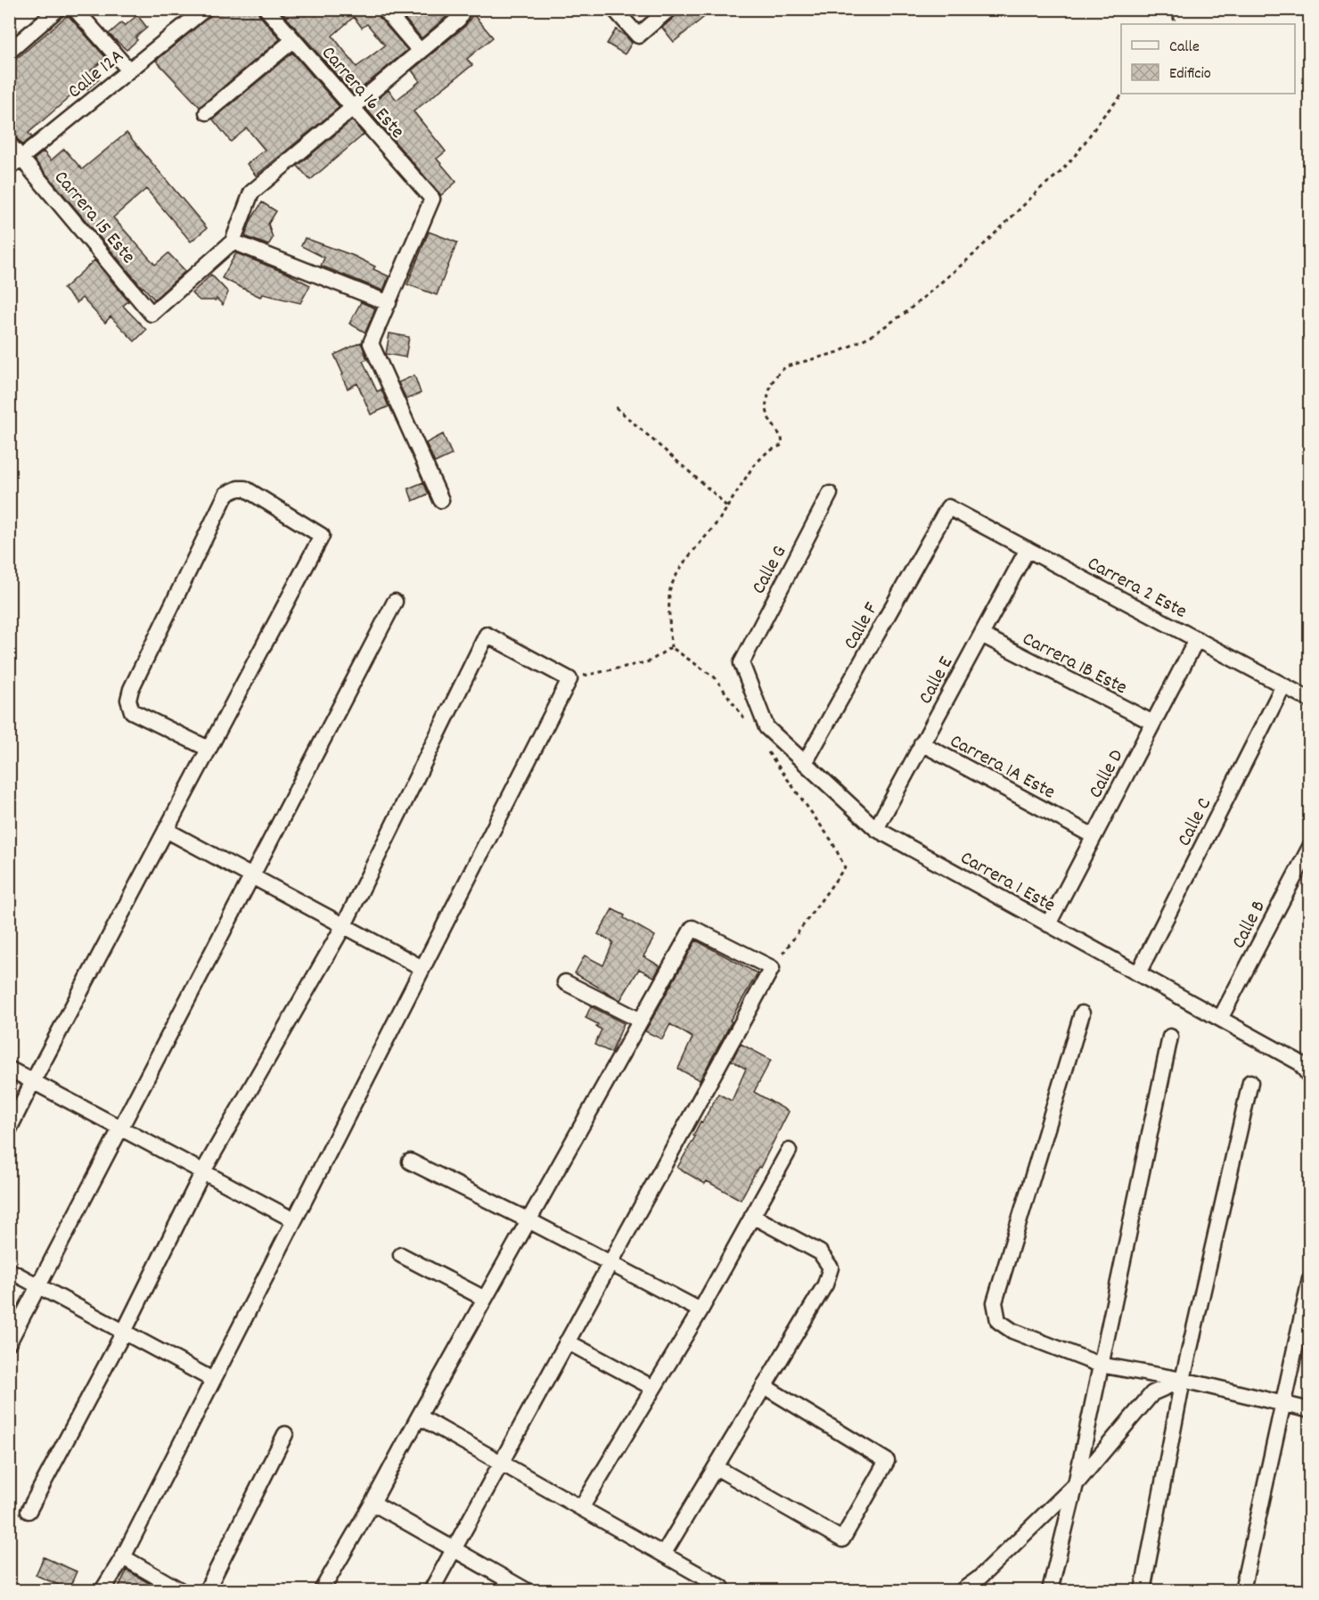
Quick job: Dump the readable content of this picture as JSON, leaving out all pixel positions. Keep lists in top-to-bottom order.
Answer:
{
  "streets": {
    "street": [
      "Calle 12A",
      "Carrera 16 Este",
      "Carrera 15 Este",
      "Calle G",
      "Carrera 2 Este",
      "Calle F",
      "Carrera 1B Este",
      "Calle E",
      "Carrera 1A Este",
      "Calle D",
      "Calle C",
      "Carrera 1 Este",
      "Calle B"
    ]
  },
  "crossings": [
    ["Calle 12A", "Carrera 15 Este"],
    ["Calle G", "Carrera 1 Este"],
    ["Carrera 2 Este", "Calle F"],
    ["Carrera 2 Este", "Calle E"],
    ["Carrera 2 Este", "Calle D"],
    ["Carrera 2 Este", "Calle C"],
    ["Calle F", "Carrera 1 Este"],
    ["Carrera 1B Este", "Calle E"],
    ["Carrera 1B Este", "Calle D"],
    ["Calle E", "Carrera 1A Este"],
    ["Calle E", "Carrera 1 Este"],
    ["Carrera 1A Este", "Calle D"],
    ["Calle D", "Carrera 1 Este"],
    ["Calle C", "Carrera 1 Este"],
    ["Carrera 1 Este", "Calle B"]
  ],
  "legend": ["Calle", "Edificio"]
}
